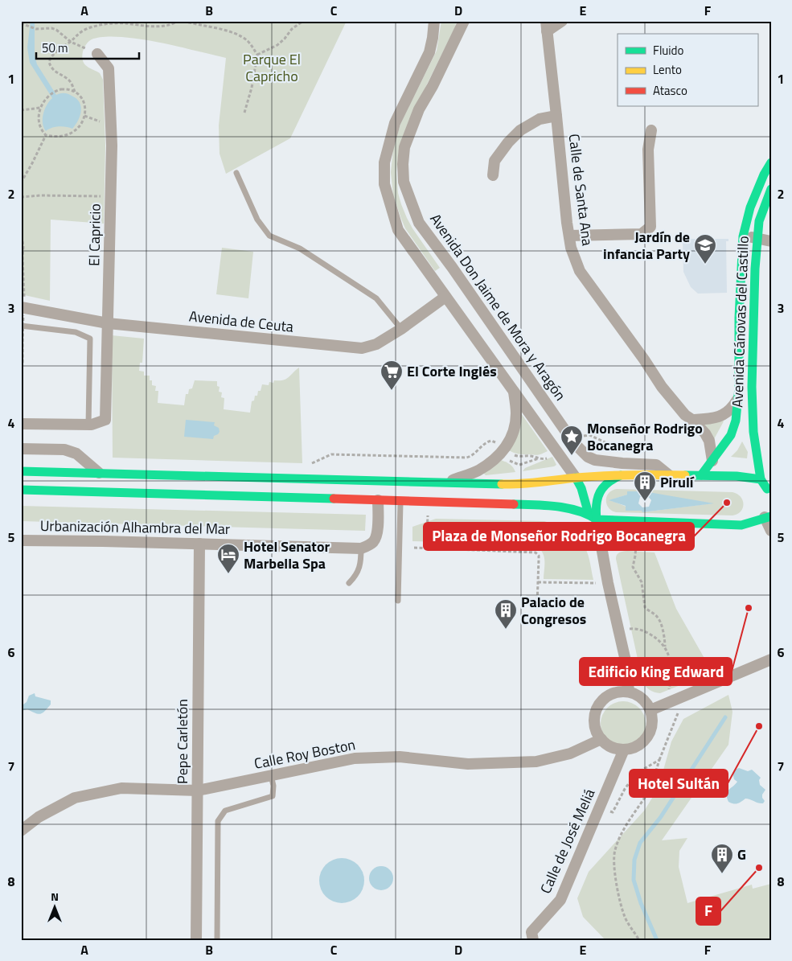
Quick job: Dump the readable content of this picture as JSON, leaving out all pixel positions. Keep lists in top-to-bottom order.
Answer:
{
  "streets": {
    "main road": ["Avenida Cánovas del Castillo"],
    "street": [
      "Calle de Santa Ana",
      "El Capricio",
      "Avenida Don Jaime de Mora y Aragón",
      "Avenida de Ceuta",
      "Urbanización Alhambra del Mar",
      "Pepe Carletón",
      "Calle Roy Boston",
      "Calle de José Meliá"
    ]
  },
  "crossings": [
    ["Calle de Santa Ana", "Avenida Cánovas del Castillo"],
    ["El Capricio", "Avenida de Ceuta"],
    ["Urbanización Alhambra del Mar", "Pepe Carletón"],
    ["Pepe Carletón", "Calle Roy Boston"],
    ["Calle Roy Boston", "Calle de José Meliá"]
  ],
  "parks": ["Parque El Capricho"],
  "places": {
    "school or university": ["Jardín de infancia Party"],
    "supermarket": ["El Corte Inglés"],
    "place": ["Monseñor Rodrigo Bocanegra"],
    "building": ["Pirulí", "Palacio de Congresos", "G"],
    "other": [
      "Plaza de Monseñor Rodrigo Bocanegra",
      "Edificio King Edward",
      "Hotel Sultán",
      "F"
    ],
    "hotel": ["Hotel Senator Marbella Spa"]
  },
  "legend": ["Fluido", "Lento", "Atasco"],
  "scale_bar": "50 m",
  "north": "top",
  "grid": {
    "columns": [
      "A",
      "B",
      "C",
      "D",
      "E",
      "F"
    ],
    "rows": [
      "1",
      "2",
      "3",
      "4",
      "5",
      "6",
      "7",
      "8"
    ]
  }
}
